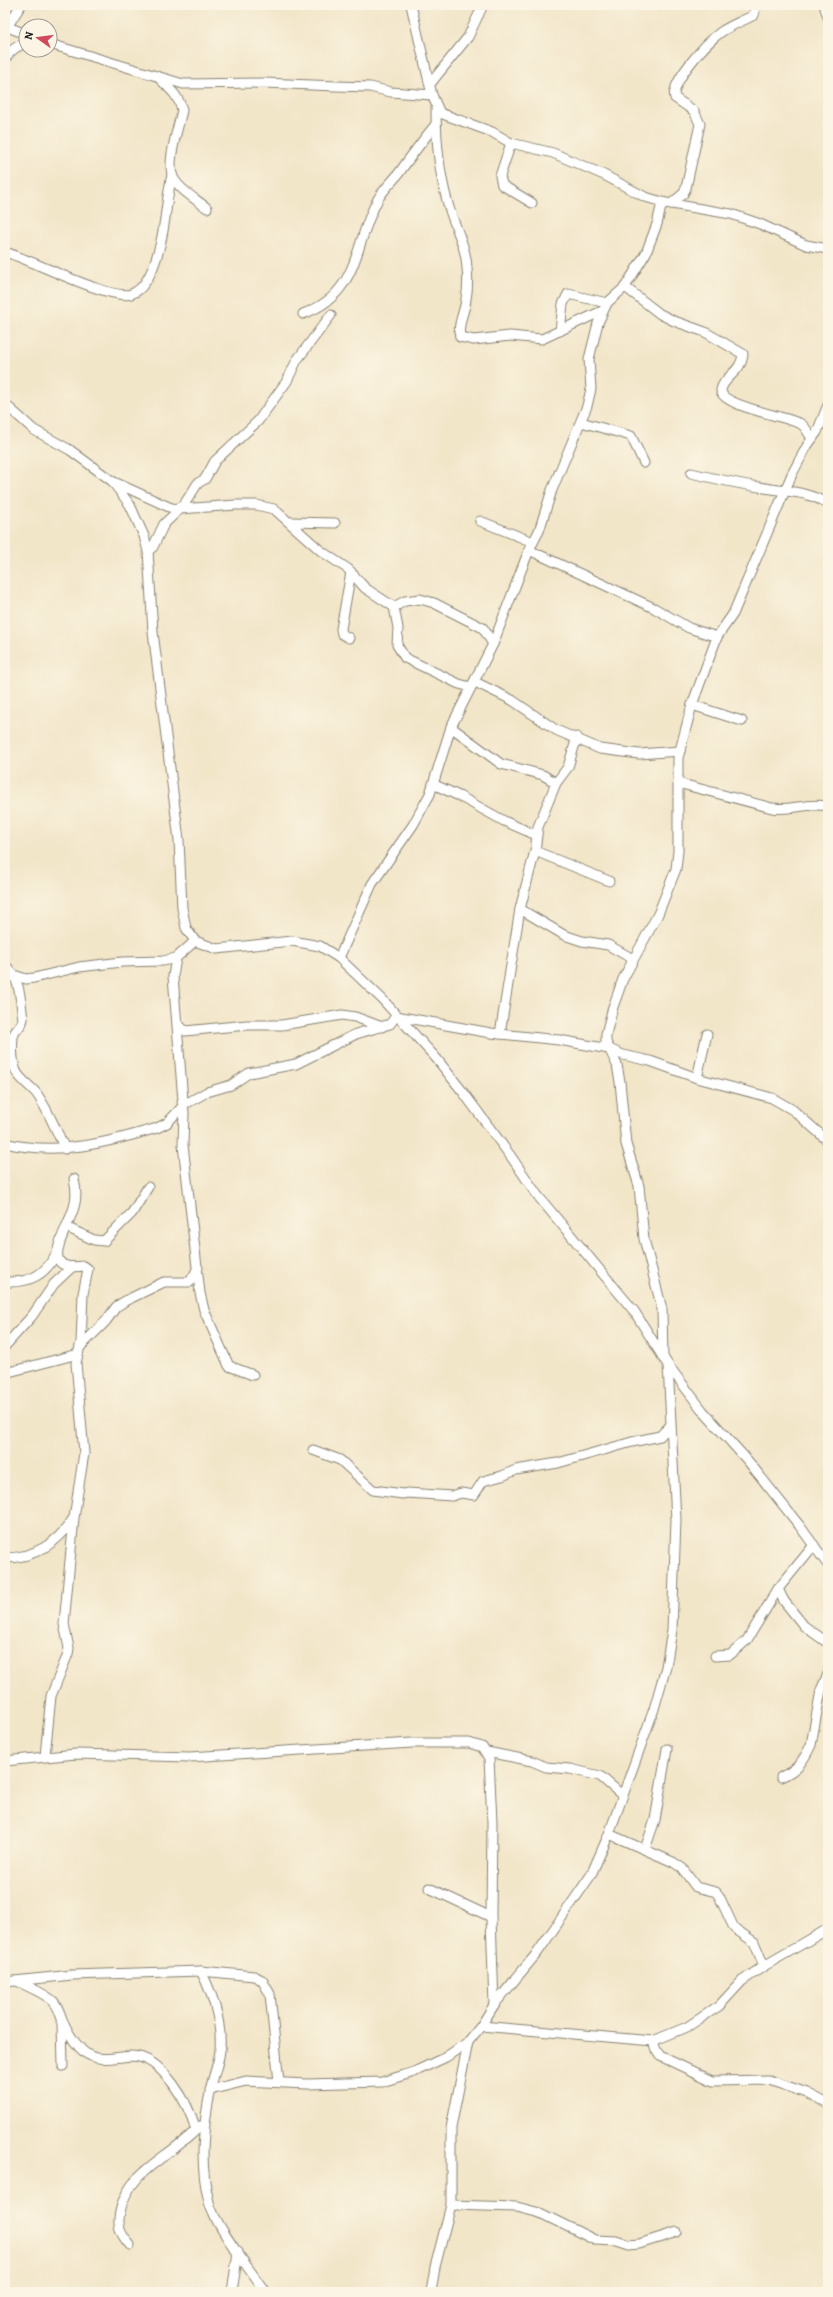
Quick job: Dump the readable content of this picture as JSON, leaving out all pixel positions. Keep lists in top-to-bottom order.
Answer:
{
  "north": "left"
}
